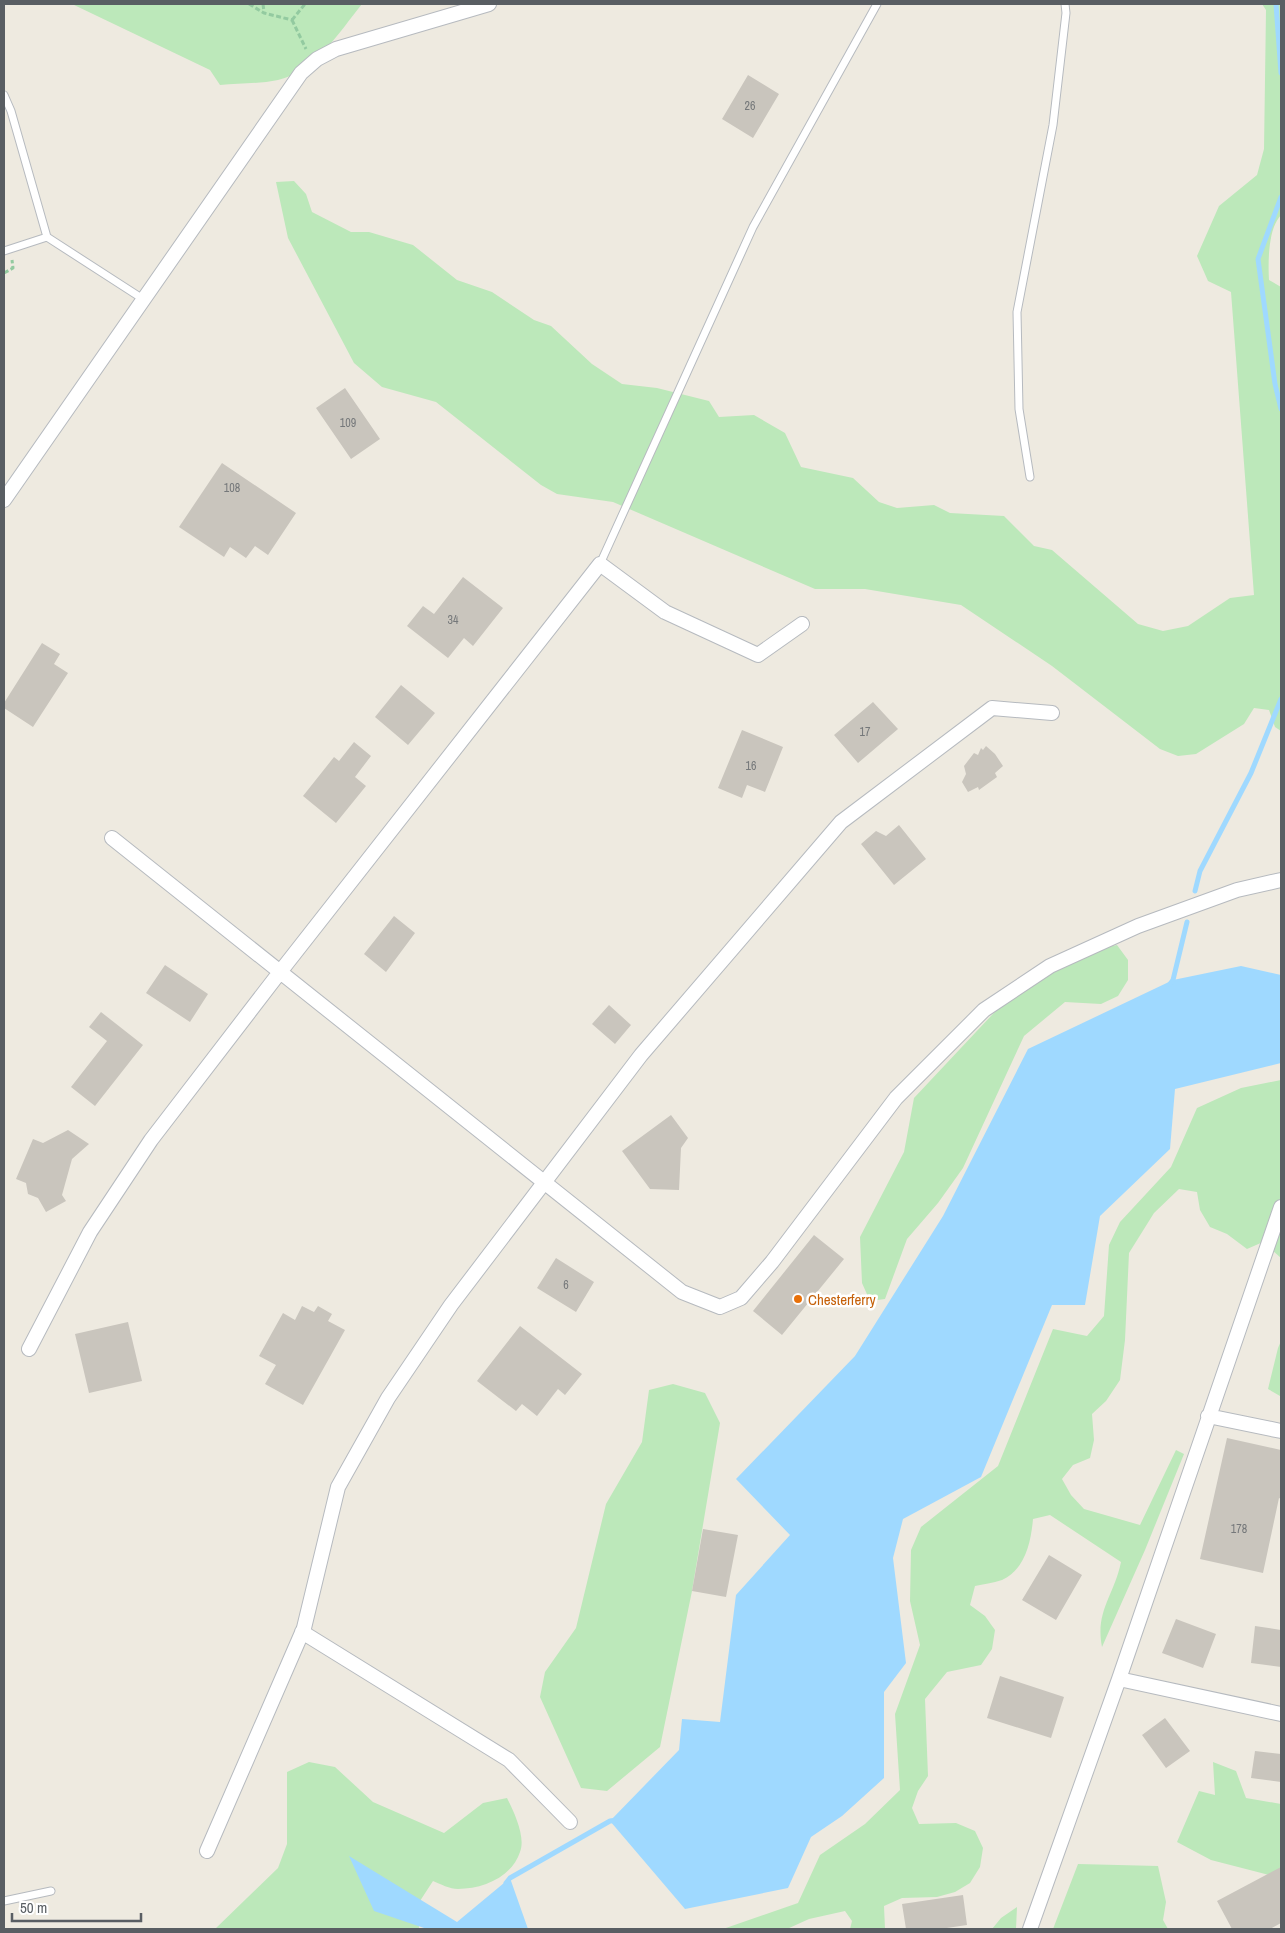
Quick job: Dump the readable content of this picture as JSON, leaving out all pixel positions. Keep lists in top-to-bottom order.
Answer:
{
  "places": ["Chesterferry"],
  "house_numbers": [
    "26",
    "109",
    "108",
    "34",
    "17",
    "16",
    "6",
    "178"
  ],
  "scale_bar": "50 m"
}
